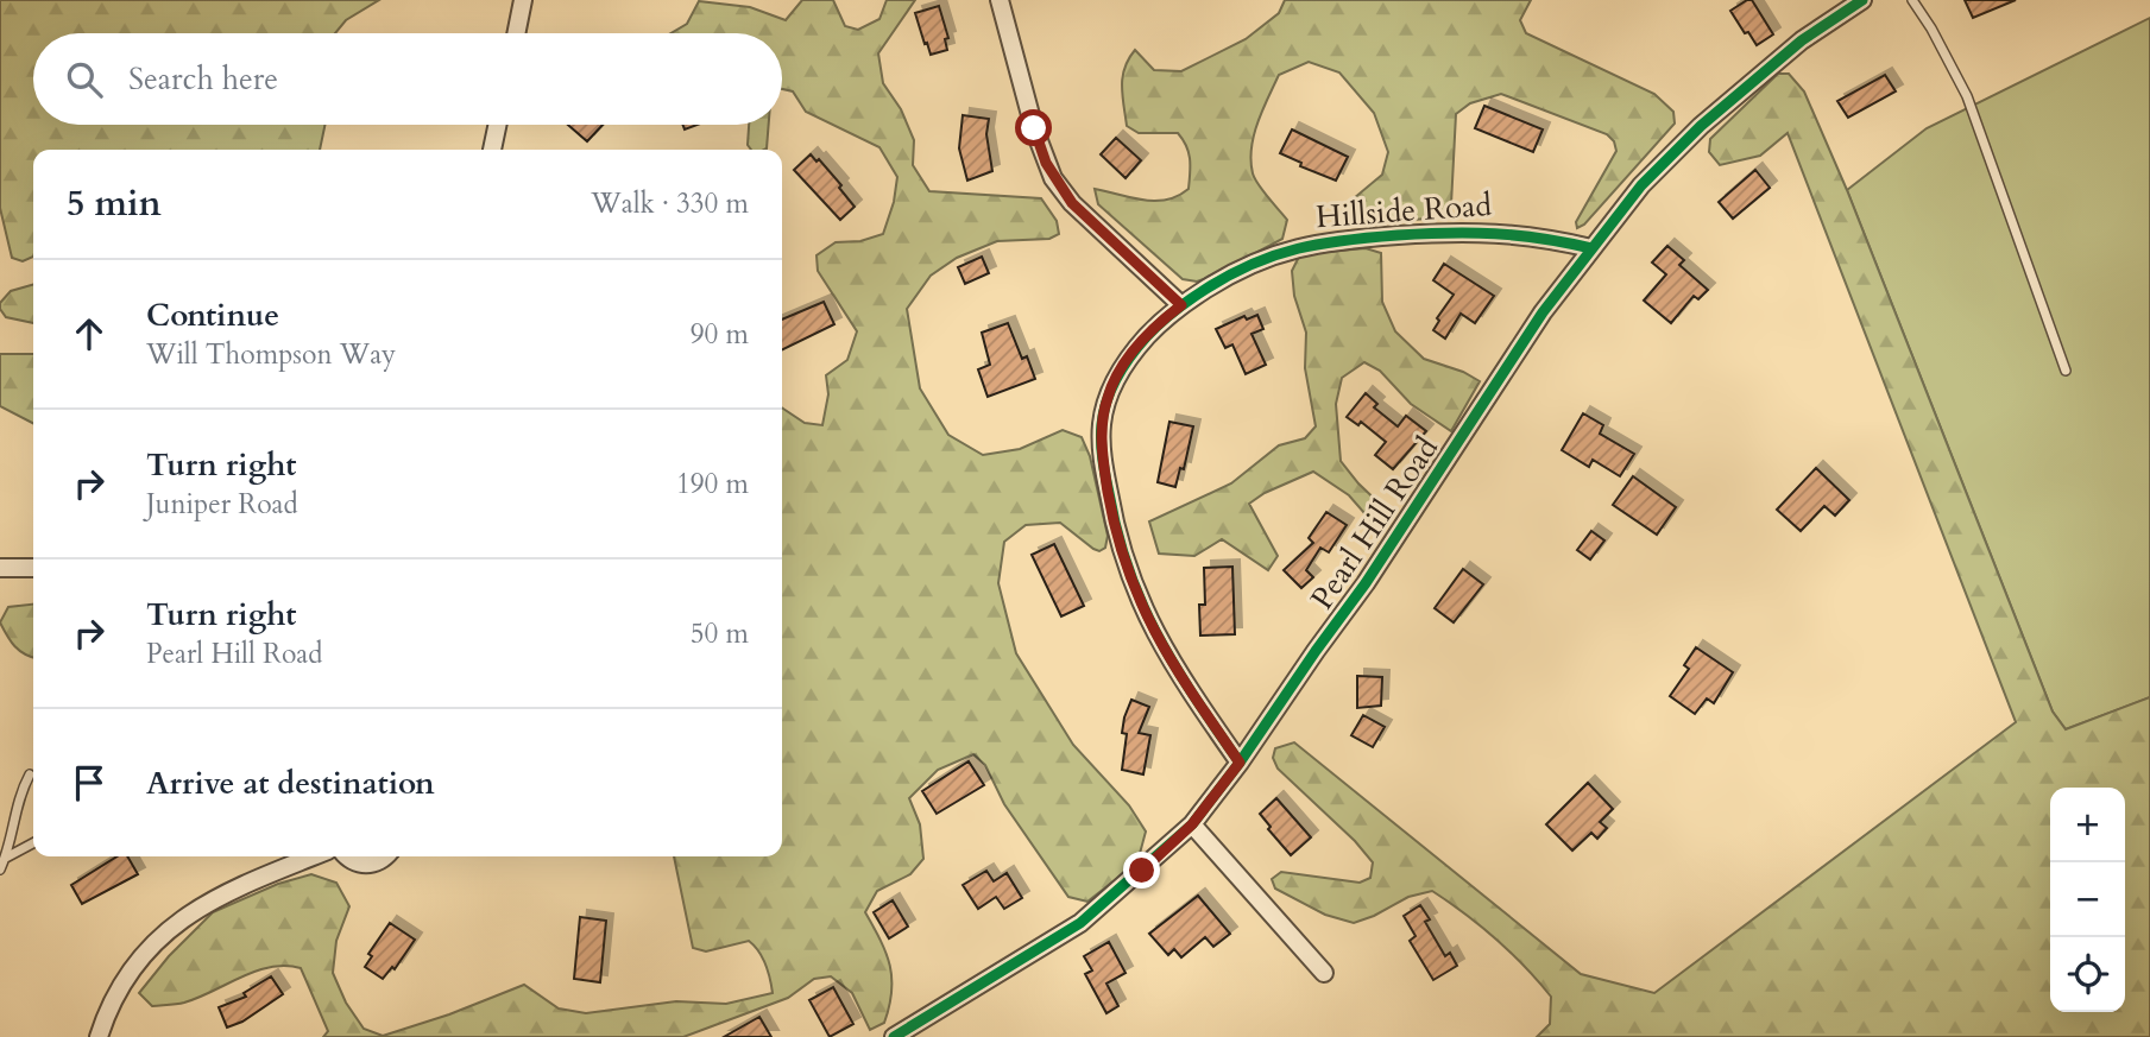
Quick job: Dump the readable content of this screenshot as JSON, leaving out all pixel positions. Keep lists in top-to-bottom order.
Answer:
{
  "streets": {
    "street": ["Hillside Road", "Pearl Hill Road"]
  },
  "crossings": [
    ["Hillside Road", "Pearl Hill Road"]
  ],
  "page": {
    "search": "Search here",
    "heading": ["5 min", "Walk · 330 m"],
    "list": [
      ["Continue", "Will Thompson Way", "90 m"],
      ["Turn right", "Juniper Road", "190 m"],
      ["Turn right", "Pearl Hill Road", "50 m"],
      "Arrive at destination"
    ],
    "map_buttons": ["+", "−"]
  }
}
